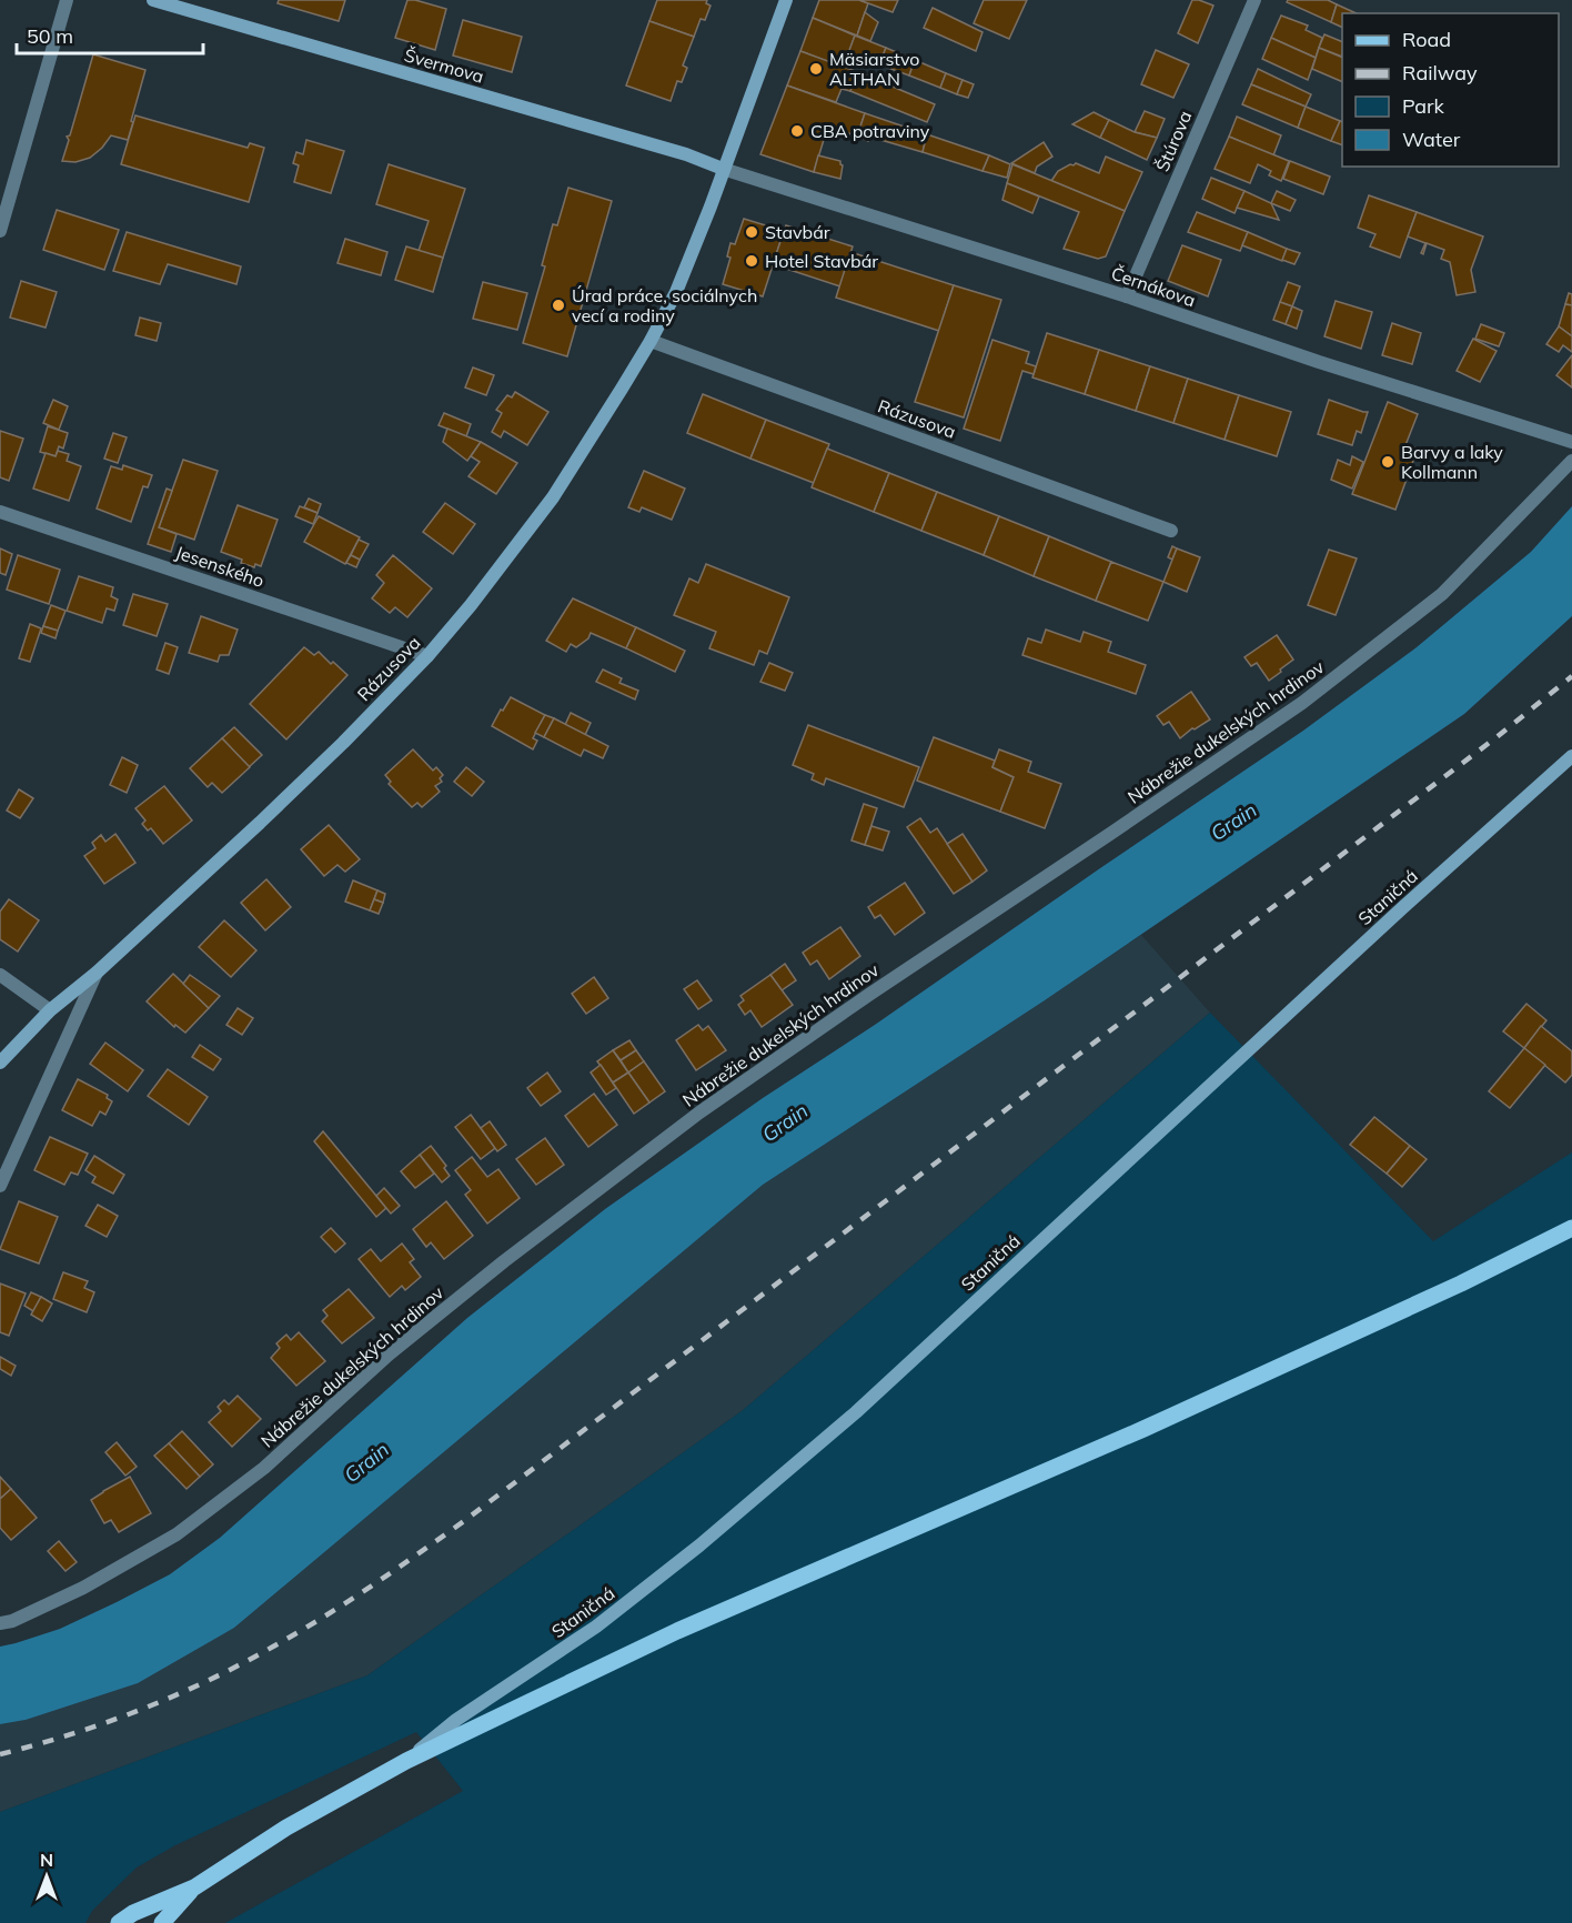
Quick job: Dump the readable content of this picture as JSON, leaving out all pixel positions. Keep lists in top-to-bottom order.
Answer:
{
  "streets": {
    "street": [
      "Švermova",
      "Štúrova",
      "Černákova",
      "Rázusova",
      "Jesenského",
      "Nábrežie dukelských hrdinov",
      "Staničná"
    ]
  },
  "crossings": [
    ["Švermova", "Černákova"],
    ["Švermova", "Rázusova"],
    ["Štúrova", "Černákova"],
    ["Černákova", "Rázusova"],
    ["Rázusova", "Jesenského"]
  ],
  "water": ["Grain"],
  "places": [
    "Mäsiarstvo ALTHAN",
    "CBA potraviny",
    "Stavbár",
    "Hotel Stavbár",
    "Úrad práce, sociálnych vecí a rodiny",
    "Barvy a laky Kollmann"
  ],
  "legend": [
    "Road",
    "Railway",
    "Park",
    "Water"
  ],
  "scale_bar": "50 m",
  "north": "top"
}
